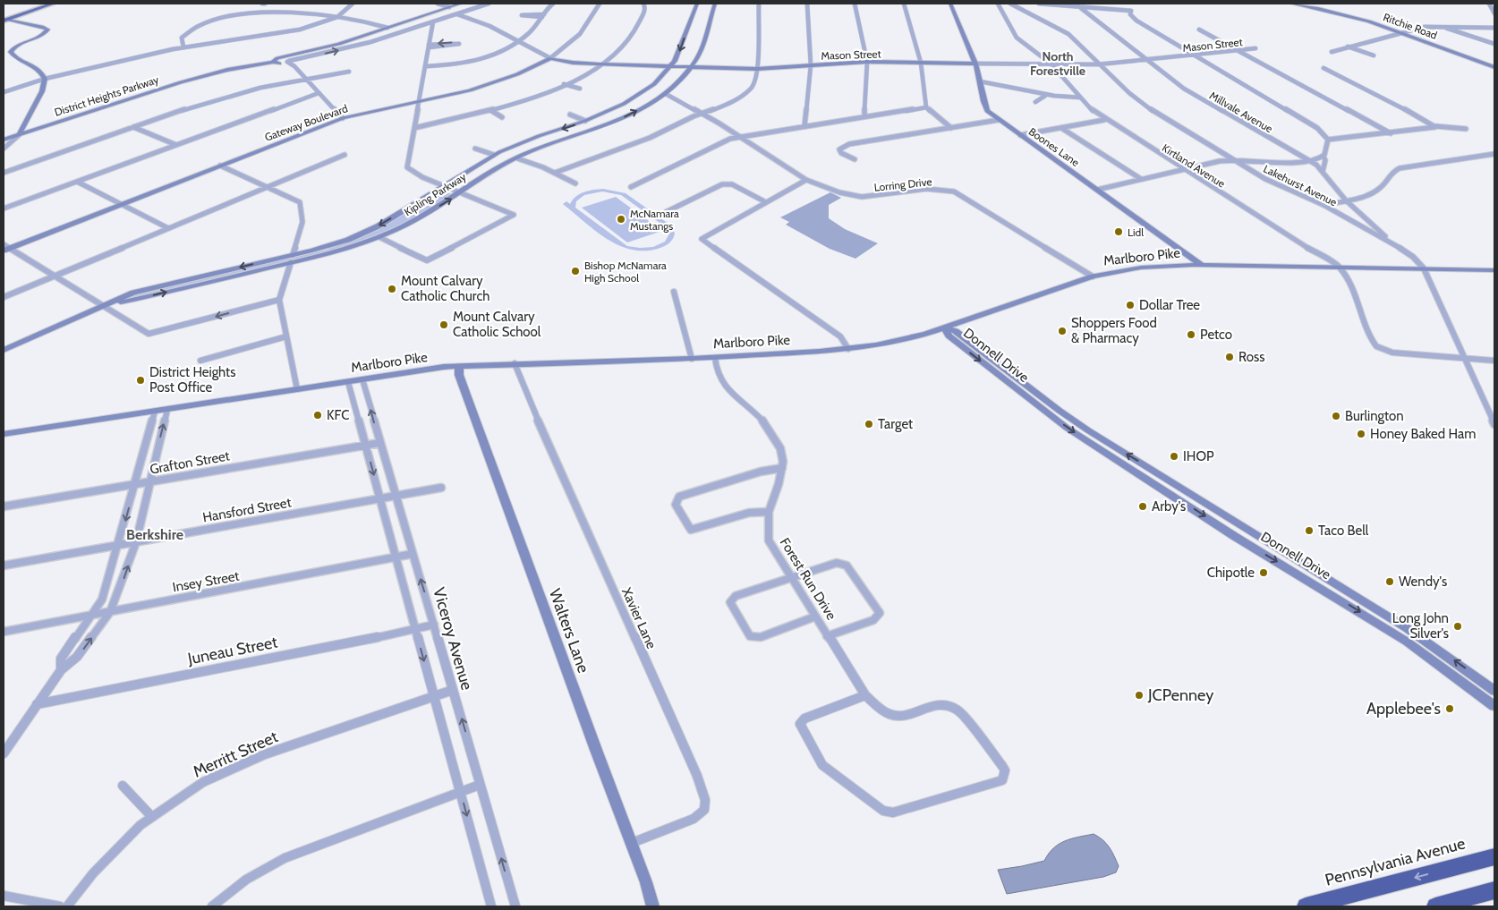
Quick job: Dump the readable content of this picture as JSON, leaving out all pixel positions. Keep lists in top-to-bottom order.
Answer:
{
  "streets": {
    "highway": ["Pennsylvania Avenue"],
    "street": [
      "Ritchie Road",
      "Mason Street",
      "District Heights Parkway",
      "Millvale Avenue",
      "Gateway Boulevard",
      "Boones Lane",
      "Kirtland Avenue",
      "Lorring Drive",
      "Lakehurst Avenue",
      "Kipling Parkway",
      "Marlboro Pike",
      "Donnell Drive",
      "Grafton Street",
      "Hansford Street",
      "Forest Run Drive",
      "Insey Street",
      "Xavier Lane",
      "Walters Lane",
      "Viceroy Avenue",
      "Juneau Street",
      "Merritt Street"
    ]
  },
  "crossings": [
    ["Mason Street", "Millvale Avenue"],
    ["Mason Street", "Gateway Boulevard"],
    ["Mason Street", "Boones Lane"],
    ["Mason Street", "Kirtland Avenue"],
    ["Mason Street", "Lakehurst Avenue"],
    ["Mason Street", "Kipling Parkway"],
    ["Millvale Avenue", "Lakehurst Avenue"],
    ["Boones Lane", "Marlboro Pike"],
    ["Kirtland Avenue", "Marlboro Pike"],
    ["Lorring Drive", "Kipling Parkway"],
    ["Lorring Drive", "Marlboro Pike"],
    ["Lakehurst Avenue", "Marlboro Pike"],
    ["Marlboro Pike", "Donnell Drive"],
    ["Marlboro Pike", "Forest Run Drive"],
    ["Marlboro Pike", "Xavier Lane"],
    ["Marlboro Pike", "Walters Lane"],
    ["Marlboro Pike", "Viceroy Avenue"],
    ["Grafton Street", "Viceroy Avenue"],
    ["Hansford Street", "Viceroy Avenue"],
    ["Insey Street", "Viceroy Avenue"],
    ["Xavier Lane", "Walters Lane"],
    ["Viceroy Avenue", "Juneau Street"],
    ["Viceroy Avenue", "Merritt Street"]
  ],
  "districts": ["North Forestville", "Berkshire"],
  "places": [
    "McNamara Mustangs",
    "Lidl",
    "Bishop McNamara High School",
    "Mount Calvary Catholic Church",
    "Dollar Tree",
    "Mount Calvary Catholic School",
    "Shoppers Food & Pharmacy",
    "Petco",
    "Ross",
    "District Heights Post Office",
    "KFC",
    "Burlington",
    "Target",
    "Honey Baked Ham",
    "IHOP",
    "Arby's",
    "Taco Bell",
    "Chipotle",
    "Wendy's",
    "Long John Silver's",
    "JCPenney",
    "Applebee's"
  ]
}
